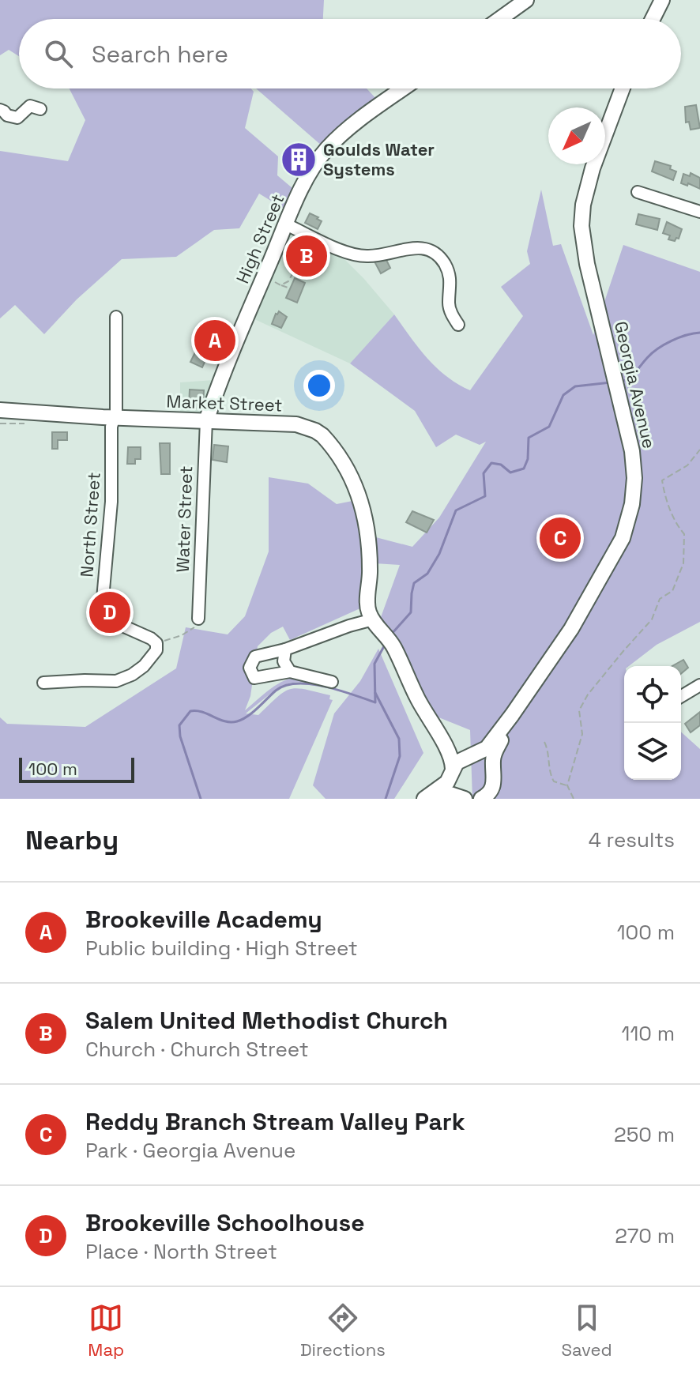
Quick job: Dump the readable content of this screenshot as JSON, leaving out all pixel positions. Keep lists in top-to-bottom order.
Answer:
{
  "streets": {
    "main road": ["High Street", "Georgia Avenue", "Market Street"],
    "street": ["Water Street", "North Street"]
  },
  "crossings": [
    ["High Street", "Market Street"],
    ["High Street", "Water Street"],
    ["Market Street", "Water Street"],
    ["Market Street", "North Street"]
  ],
  "places": {
    "building": ["Goulds Water Systems"]
  },
  "scale_bar": "100 m",
  "north": "bottom left",
  "page": {
    "search": "Search here",
    "pins": [
      "B",
      "A",
      "C",
      "D"
    ],
    "scale": "100 m",
    "heading": ["Nearby", "4 results"],
    "list": [
      {
        "mark": "A",
        "name": "Brookeville Academy",
        "note": "Public building · High Street",
        "value": "100 m"
      },
      {
        "mark": "B",
        "name": "Salem United Methodist Church",
        "note": "Church · Church Street",
        "value": "110 m"
      },
      {
        "mark": "C",
        "name": "Reddy Branch Stream Valley Park",
        "note": "Park · Georgia Avenue",
        "value": "250 m"
      },
      {
        "mark": "D",
        "name": "Brookeville Schoolhouse",
        "note": "Place · North Street",
        "value": "270 m"
      }
    ],
    "nav": ["Map", "Directions", "Saved"]
  }
}
